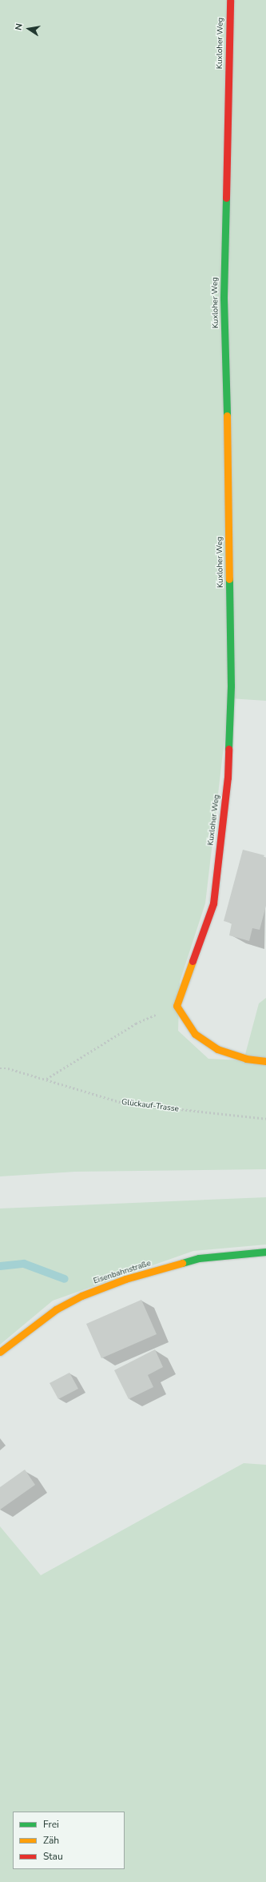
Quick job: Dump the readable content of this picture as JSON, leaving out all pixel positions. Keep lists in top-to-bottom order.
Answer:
{
  "streets": {
    "street": ["Kuxloher Weg", "Eisenbahnstraße"],
    "path": ["Glückauf-Trasse"]
  },
  "legend": ["Frei", "Zäh", "Stau"],
  "north": "left"
}
